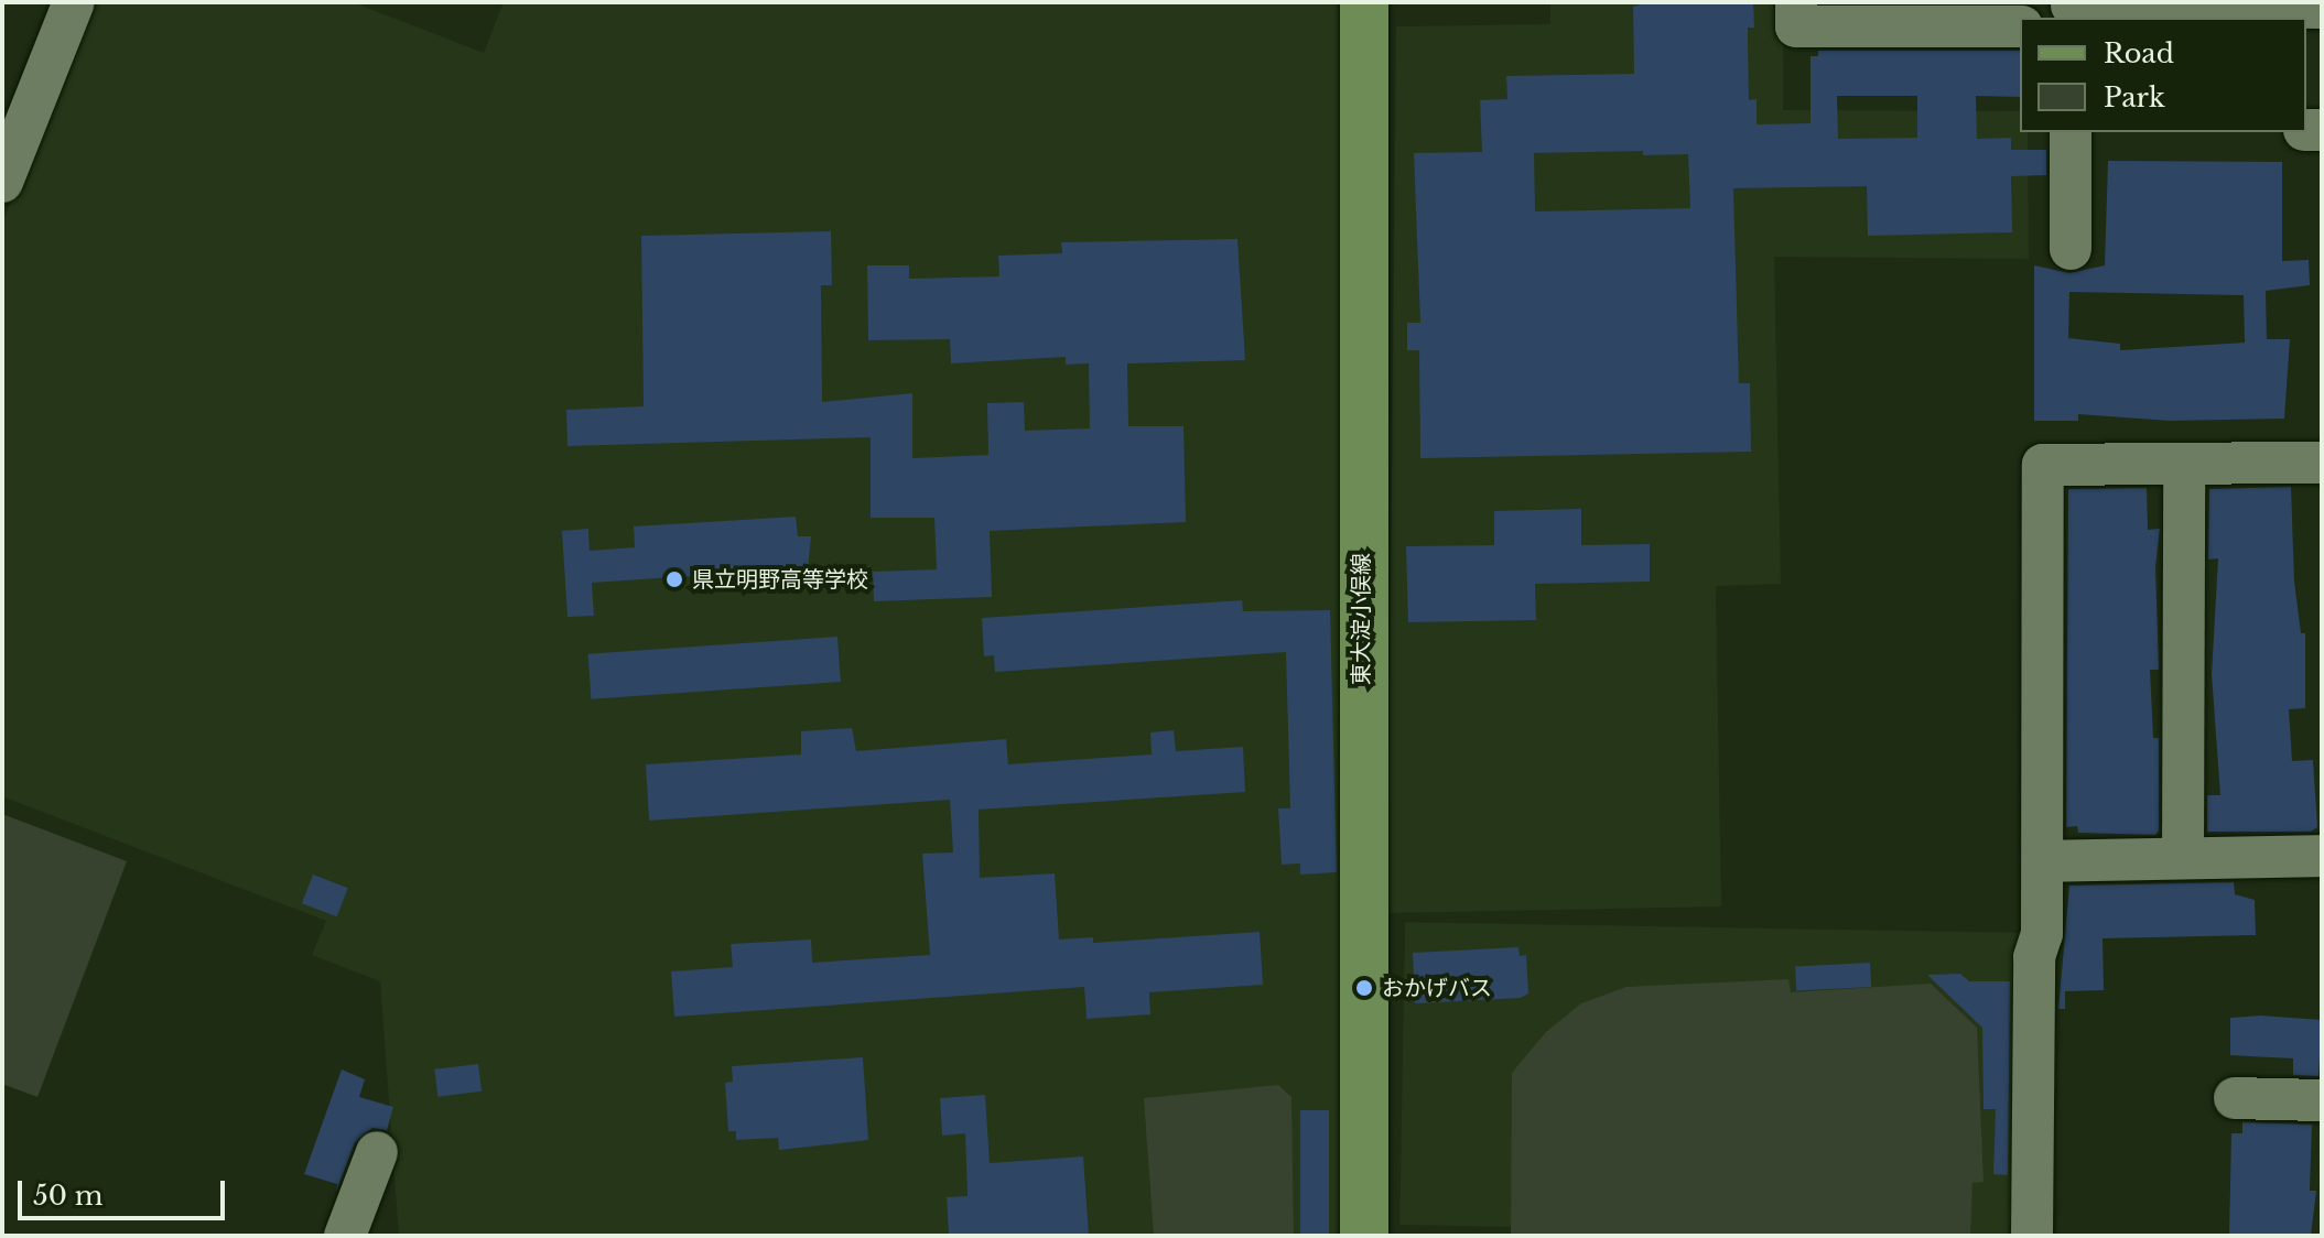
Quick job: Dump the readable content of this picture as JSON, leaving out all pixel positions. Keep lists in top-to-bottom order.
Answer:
{
  "streets": {
    "main road": ["東大淀小俣線"]
  },
  "places": ["県立明野高等学校", "おかげバス"],
  "legend": ["Road", "Park"],
  "scale_bar": "50 m"
}
